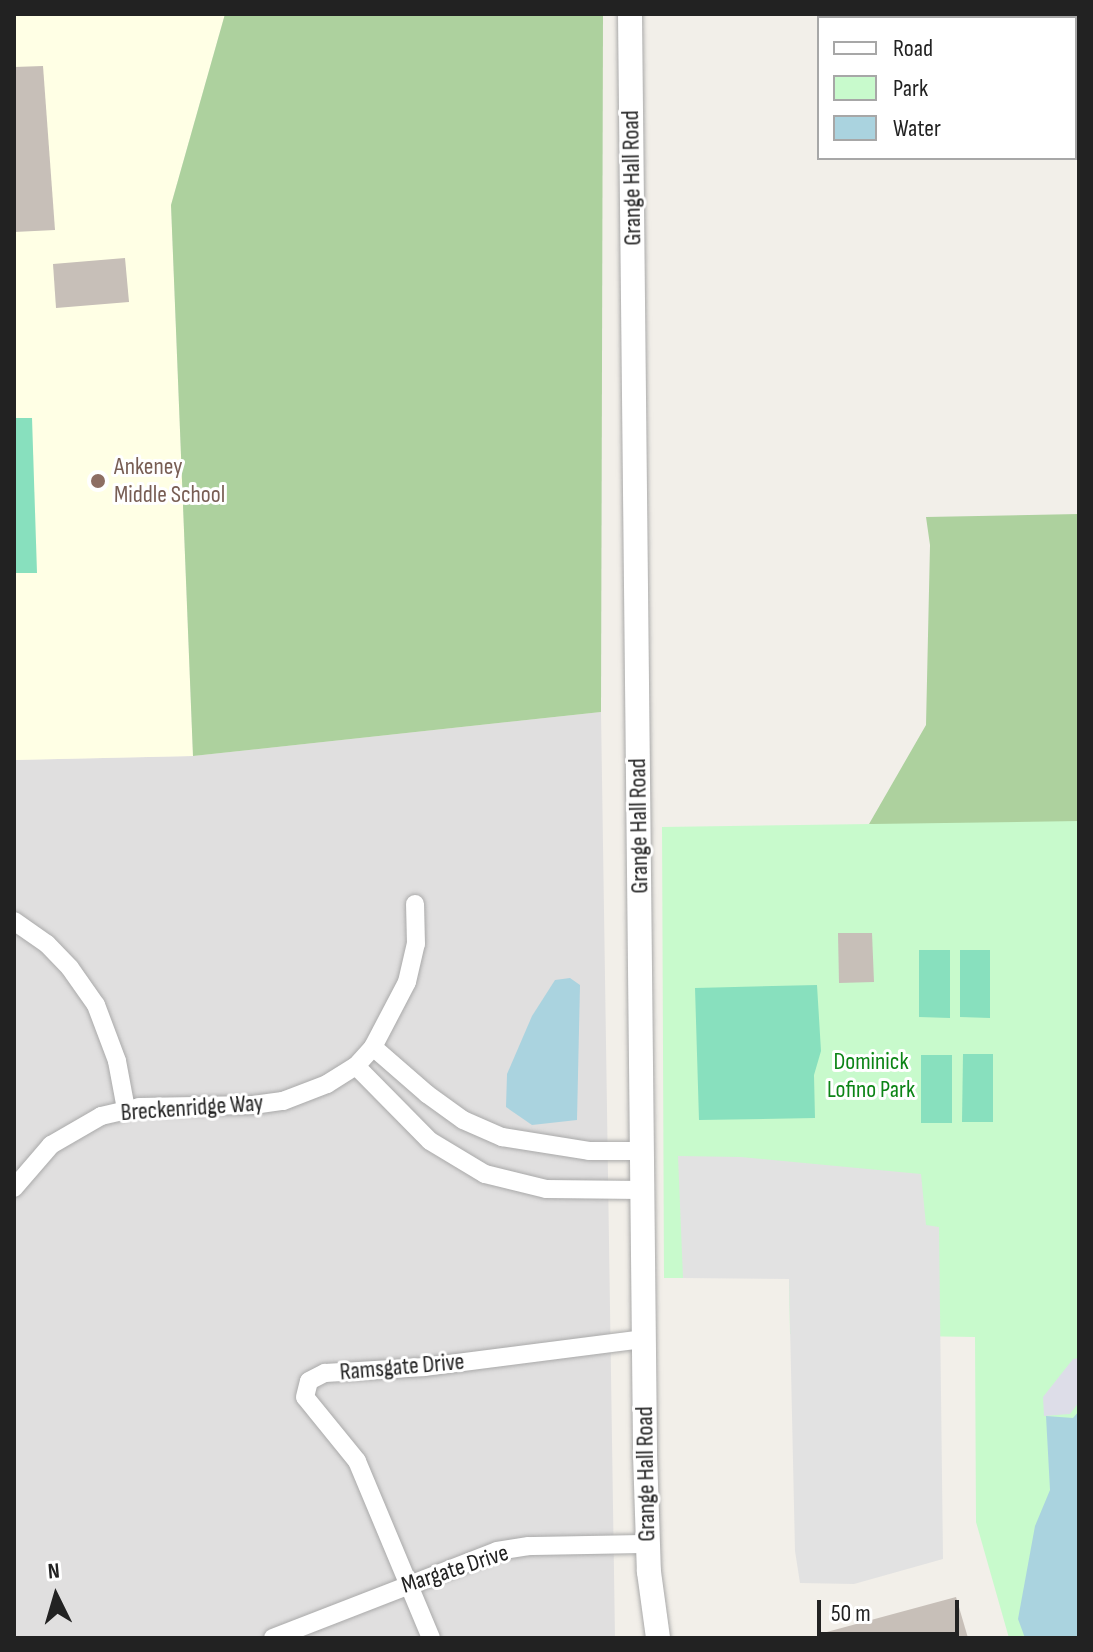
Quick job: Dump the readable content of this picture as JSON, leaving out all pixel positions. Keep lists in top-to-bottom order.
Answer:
{
  "streets": {
    "street": [
      "Grange Hall Road",
      "Breckenridge Way",
      "Ramsgate Drive",
      "Margate Drive"
    ]
  },
  "crossings": [
    ["Grange Hall Road", "Ramsgate Drive"],
    ["Grange Hall Road", "Margate Drive"],
    ["Ramsgate Drive", "Margate Drive"]
  ],
  "parks": ["Dominick Lofino Park"],
  "places": ["Ankeney Middle School"],
  "legend": ["Road", "Park", "Water"],
  "scale_bar": "50 m",
  "north": "top"
}
